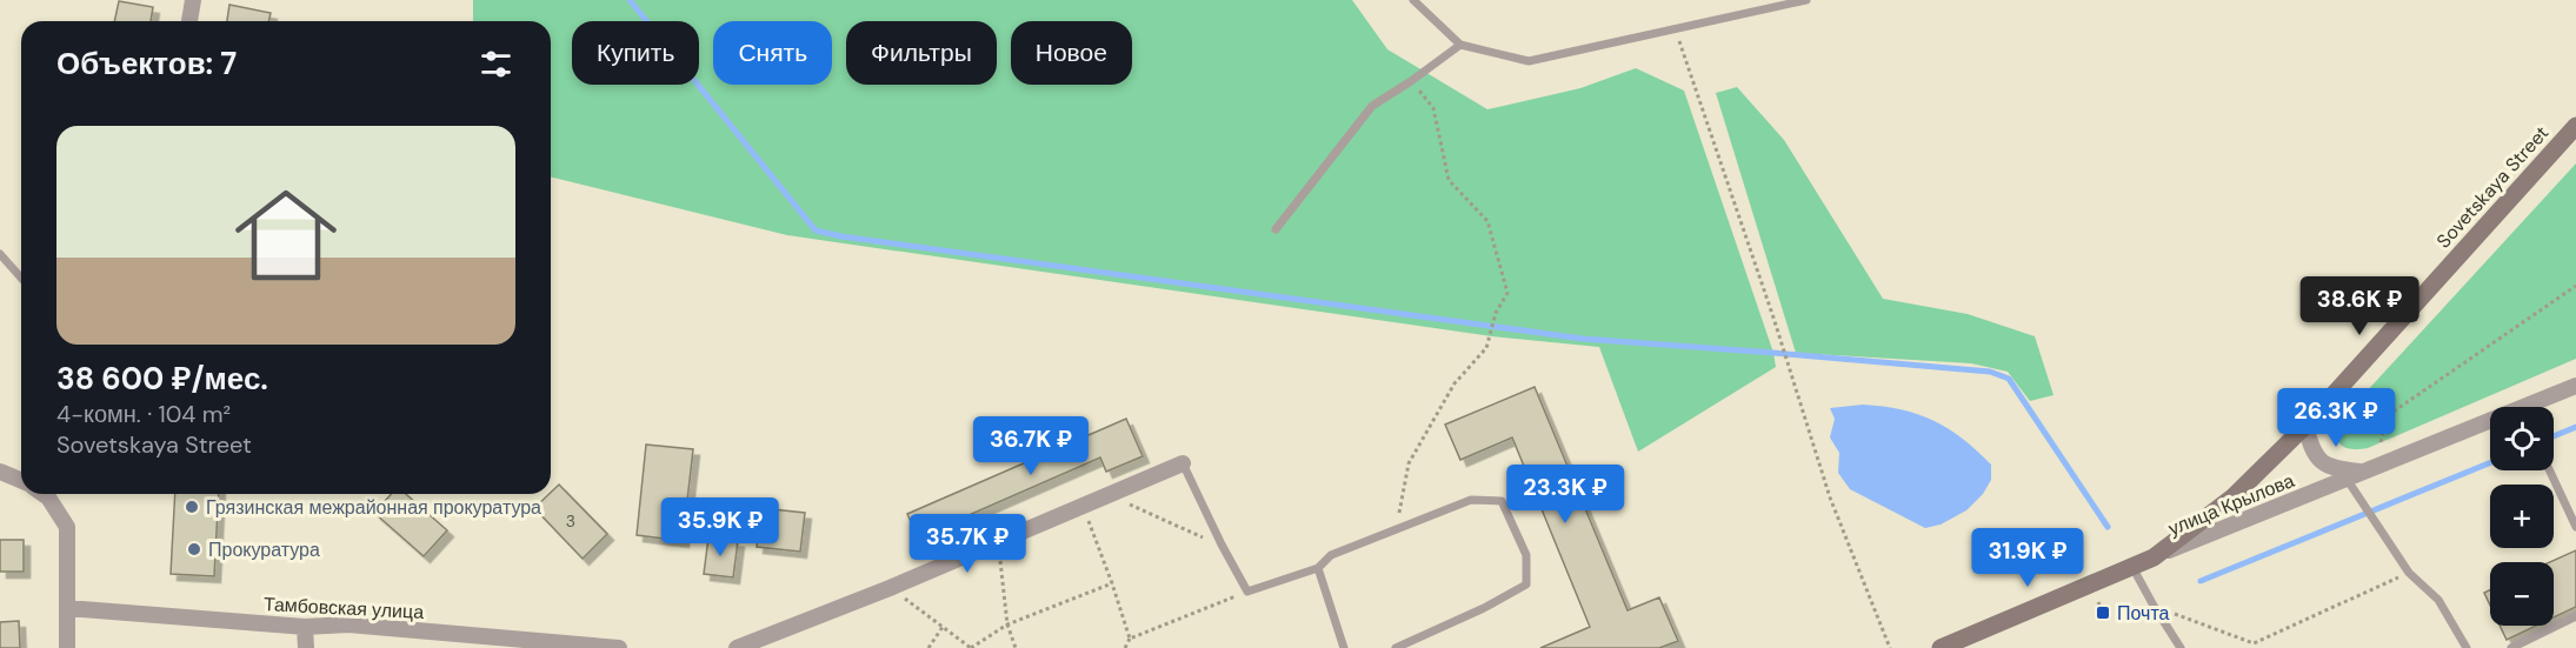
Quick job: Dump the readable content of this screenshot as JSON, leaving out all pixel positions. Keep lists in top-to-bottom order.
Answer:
{
  "streets": {
    "main road": ["Sovetskaya Street"],
    "street": ["улица Крылова", "Тамбовская улица"]
  },
  "crossings": [
    ["Sovetskaya Street", "улица Крылова"]
  ],
  "places": {
    "other": ["Грязинская межрайонная прокуратура", "Прокуратура"],
    "transit": ["Почта"]
  },
  "house_numbers": ["3"],
  "page": {
    "chip": [
      "Купить",
      "Снять",
      "Фильтры",
      "Новое"
    ],
    "heading": "Объектов: 7",
    "list": [
      {
        "name": "38 600 ₽/мес.",
        "note": "4-комн. · 104 m² · Sovetskaya Street"
      }
    ],
    "price": [
      "38.6K ₽",
      "26.3K ₽",
      "36.7K ₽",
      "23.3K ₽",
      "35.9K ₽",
      "35.7K ₽",
      "31.9K ₽"
    ],
    "map_buttons": ["+", "−"]
  }
}
